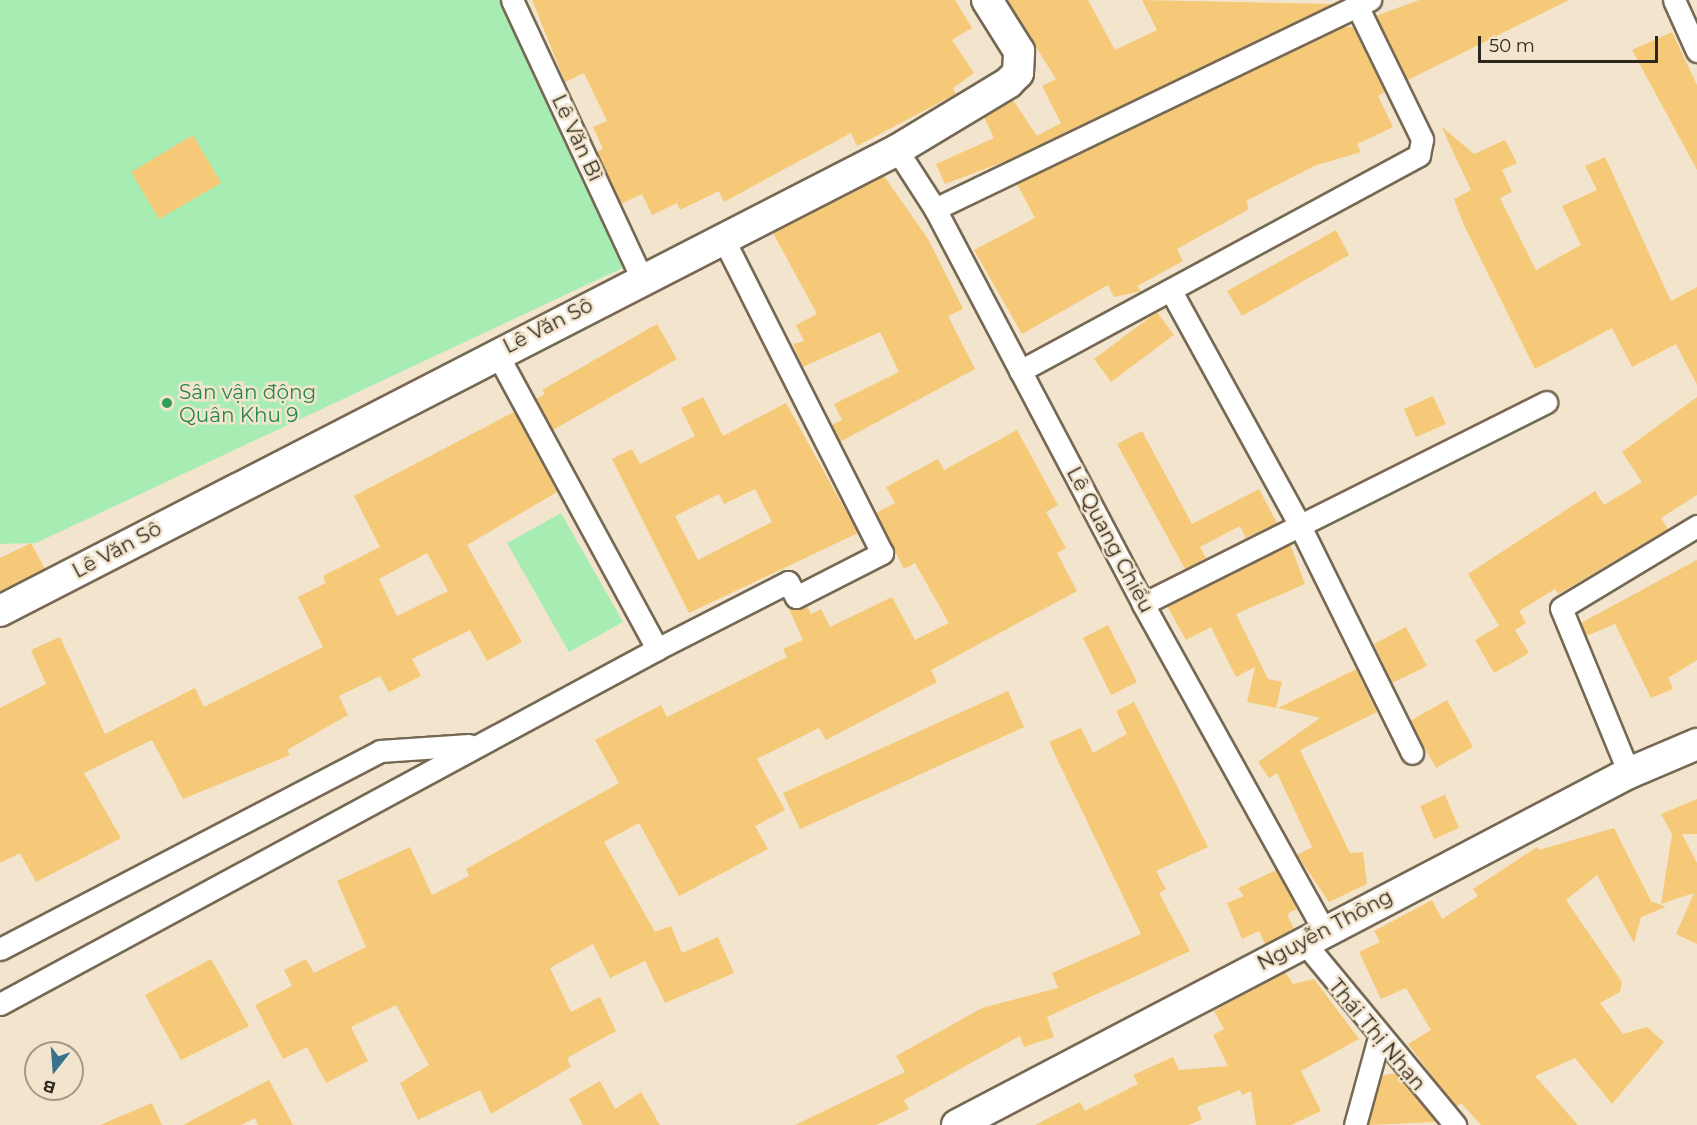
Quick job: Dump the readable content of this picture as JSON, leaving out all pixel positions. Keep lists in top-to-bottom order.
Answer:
{
  "streets": {
    "street": [
      "Lê Văn Bì",
      "Lê Văn Sô",
      "Lê Quang Chiểu",
      "Nguyễn Thông",
      "Thái Thị Nhạn"
    ]
  },
  "crossings": [
    ["Lê Văn Bì", "Lê Văn Sô"],
    ["Lê Văn Sô", "Lê Quang Chiểu"],
    ["Lê Quang Chiểu", "Nguyễn Thông"],
    ["Lê Quang Chiểu", "Thái Thị Nhạn"],
    ["Nguyễn Thông", "Thái Thị Nhạn"]
  ],
  "places": ["Sân vận động Quân Khu 9"],
  "scale_bar": "50 m",
  "north": "bottom"
}
